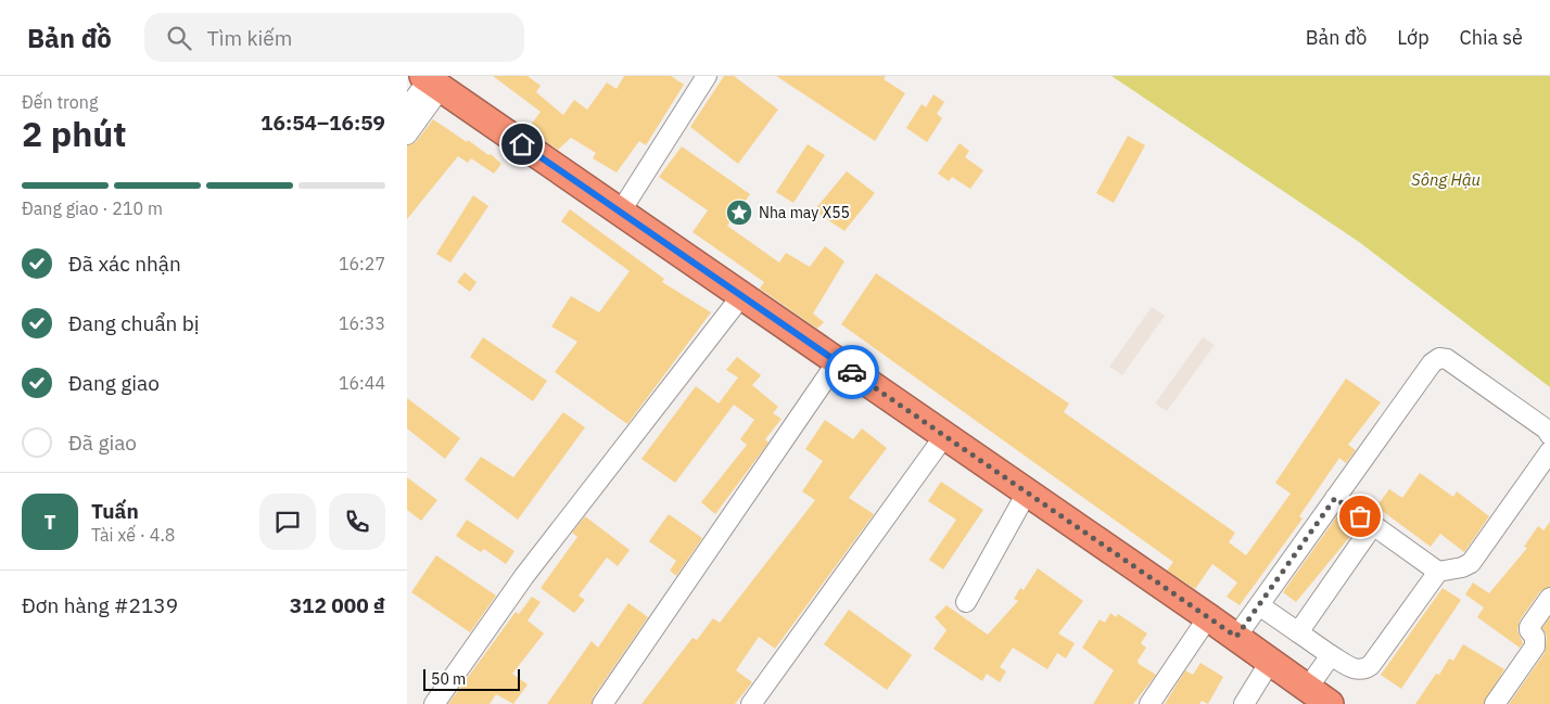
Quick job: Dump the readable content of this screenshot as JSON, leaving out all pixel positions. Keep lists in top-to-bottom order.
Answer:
{
  "water": ["Sông Hậu"],
  "places": {
    "place": ["Nha may X55"]
  },
  "scale_bar": "50 m",
  "page": {
    "header": "Bản đồ",
    "search": "Tìm kiếm",
    "nav": ["Bản đồ", "Lớp", "Chia sẻ"],
    "heading": ["2 phút", "Đến trong", "16:54–16:59"],
    "panel": [
      "Tuấn",
      "Tài xế · 4.8",
      "Đơn hàng #2139",
      "312 000 ₫"
    ],
    "bar": "Đang giao · 210 m",
    "list": [
      ["Đã xác nhận", "16:27"],
      ["Đang chuẩn bị", "16:33"],
      ["Đang giao", "16:44"],
      "Đã giao"
    ],
    "round": "T",
    "scale": "50 m"
  }
}
